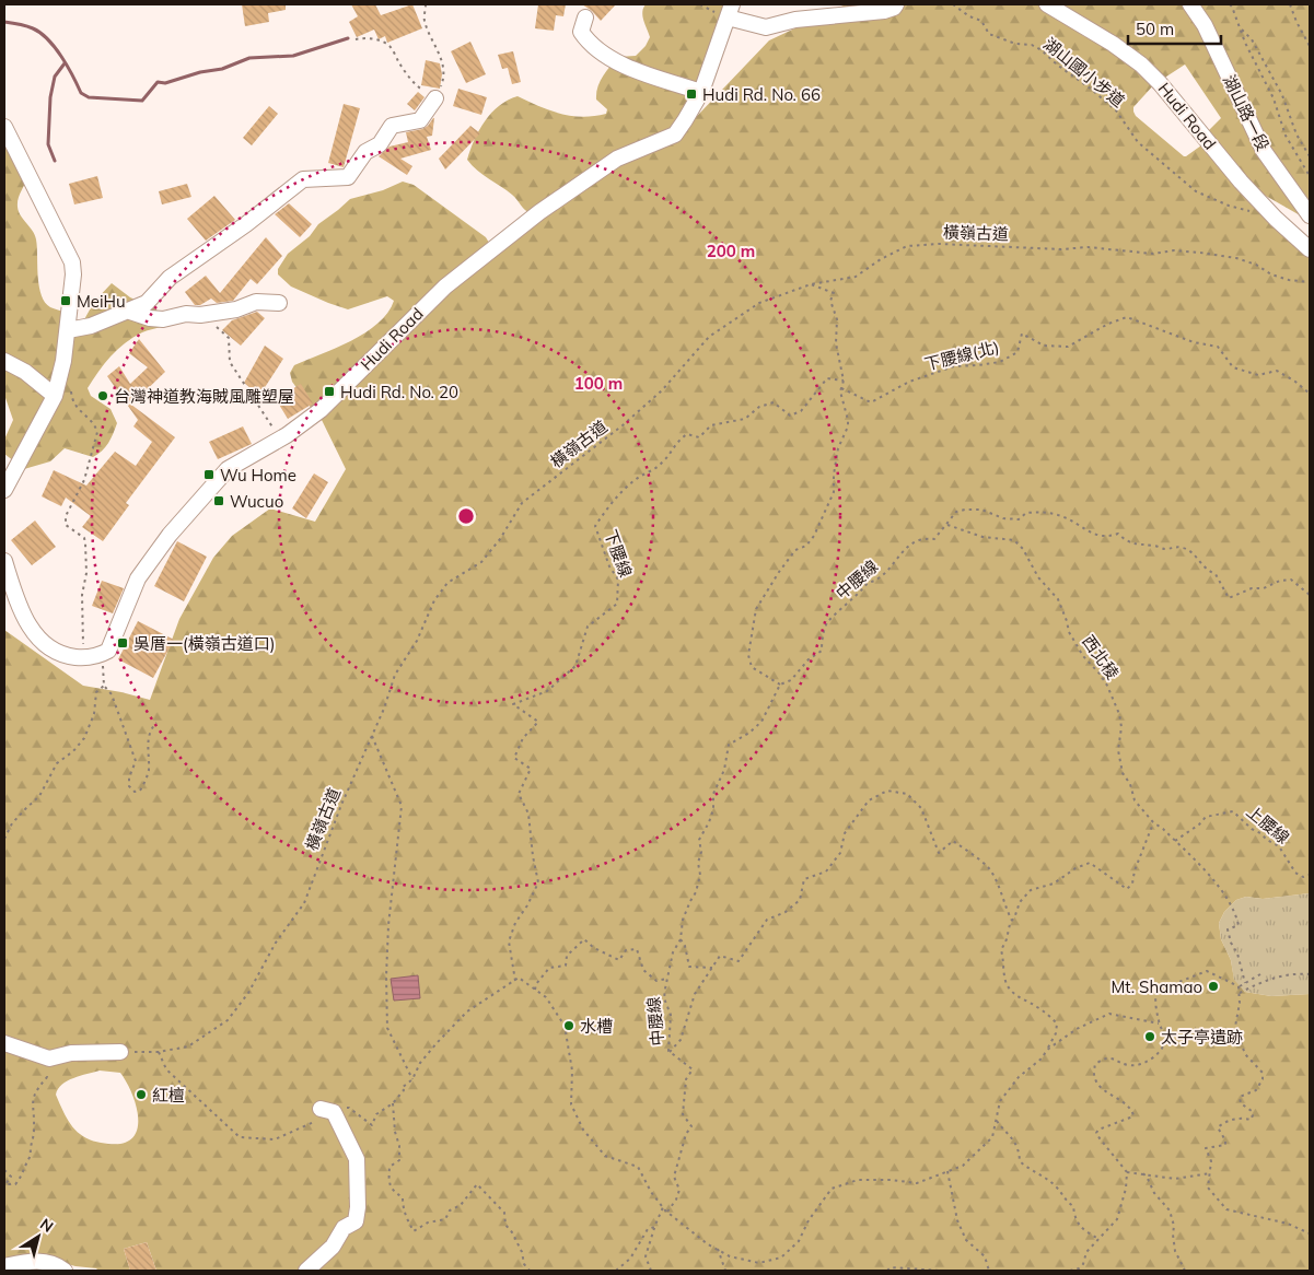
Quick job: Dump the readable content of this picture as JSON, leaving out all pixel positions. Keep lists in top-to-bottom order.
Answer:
{
  "streets": {
    "street": ["湖山路一段", "Hudi Road"],
    "path": [
      "湖山國小步道",
      "橫嶺古道",
      "下腰線(北)",
      "下腰線",
      "中腰線",
      "西北稜",
      "上腰線"
    ]
  },
  "crossings": [
    ["湖山國小步道", "Hudi Road"],
    ["中腰線", "西北稜"],
    ["西北稜", "上腰線"]
  ],
  "places": {
    "transit": [
      "Hudi Rd. No. 66",
      "MeiHu",
      "Hudi Rd. No. 20",
      "Wu Home",
      "Wucuo",
      "吳厝一(橫嶺古道口)"
    ],
    "other": [
      "台灣神道教海賊風雕塑屋",
      "Mt. Shamao",
      "水槽",
      "太子亭遺跡",
      "紅檀"
    ]
  },
  "scale_bar": "50 m",
  "north": "top right",
  "rings": ["200 m", "100 m"]
}
